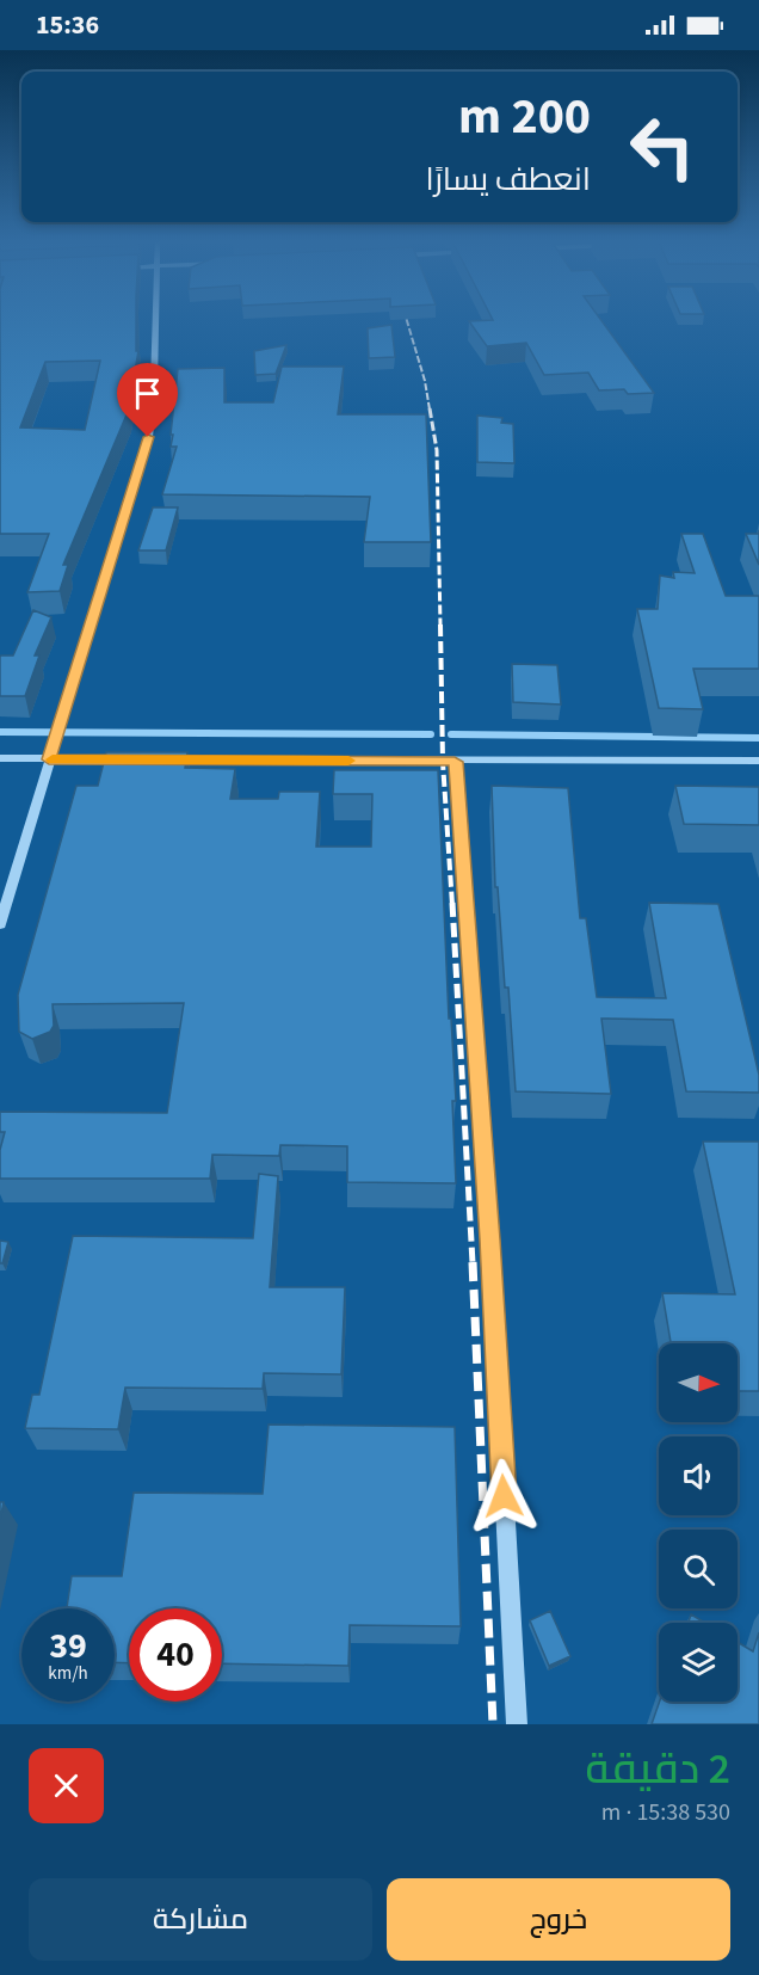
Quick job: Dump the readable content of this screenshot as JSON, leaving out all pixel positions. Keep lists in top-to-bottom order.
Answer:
{
  "north": "right",
  "page": {
    "status": "15:36",
    "turn": ["200 m", "انعطف يسارًا"],
    "speed": "39 km/h",
    "limit": "40",
    "heading": ["2 دقيقة", "530 m · 15:38"],
    "buttons": ["خروج", "مشاركة"]
  }
}
